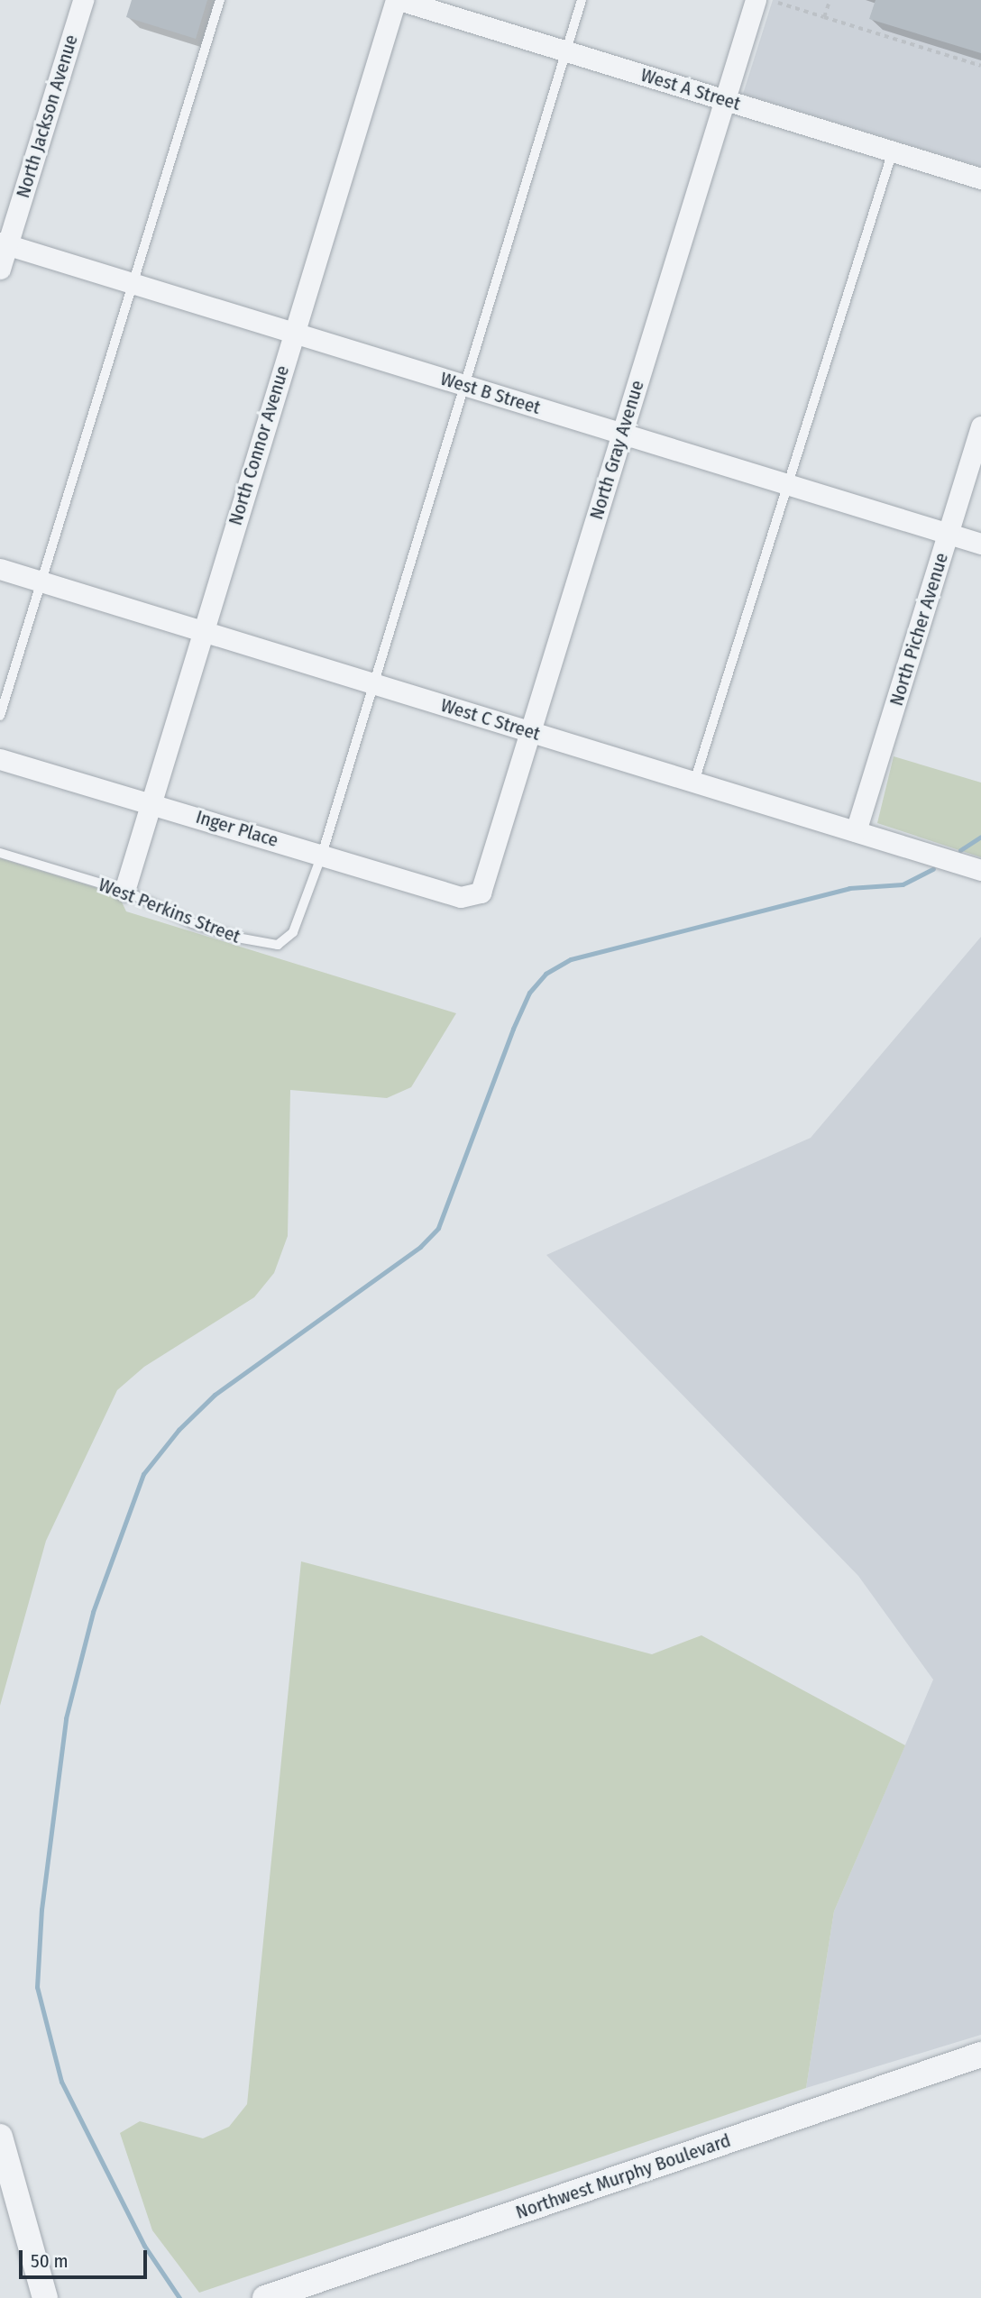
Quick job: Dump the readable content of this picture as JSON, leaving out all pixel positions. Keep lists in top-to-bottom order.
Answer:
{
  "streets": {
    "street": [
      "West A Street",
      "North Jackson Avenue",
      "West B Street",
      "North Connor Avenue",
      "North Gray Avenue",
      "North Picher Avenue",
      "West C Street",
      "Inger Place",
      "Northwest Murphy Boulevard"
    ],
    "lane": ["West Perkins Street"]
  },
  "crossings": [
    ["West A Street", "North Connor Avenue"],
    ["West A Street", "North Gray Avenue"],
    ["North Jackson Avenue", "West B Street"],
    ["West B Street", "North Connor Avenue"],
    ["West B Street", "North Gray Avenue"],
    ["West B Street", "North Picher Avenue"],
    ["North Connor Avenue", "West C Street"],
    ["North Connor Avenue", "Inger Place"],
    ["North Connor Avenue", "West Perkins Street"],
    ["North Gray Avenue", "West C Street"],
    ["North Gray Avenue", "Inger Place"],
    ["North Picher Avenue", "West C Street"],
    ["Inger Place", "West Perkins Street"]
  ],
  "scale_bar": "50 m"
}
